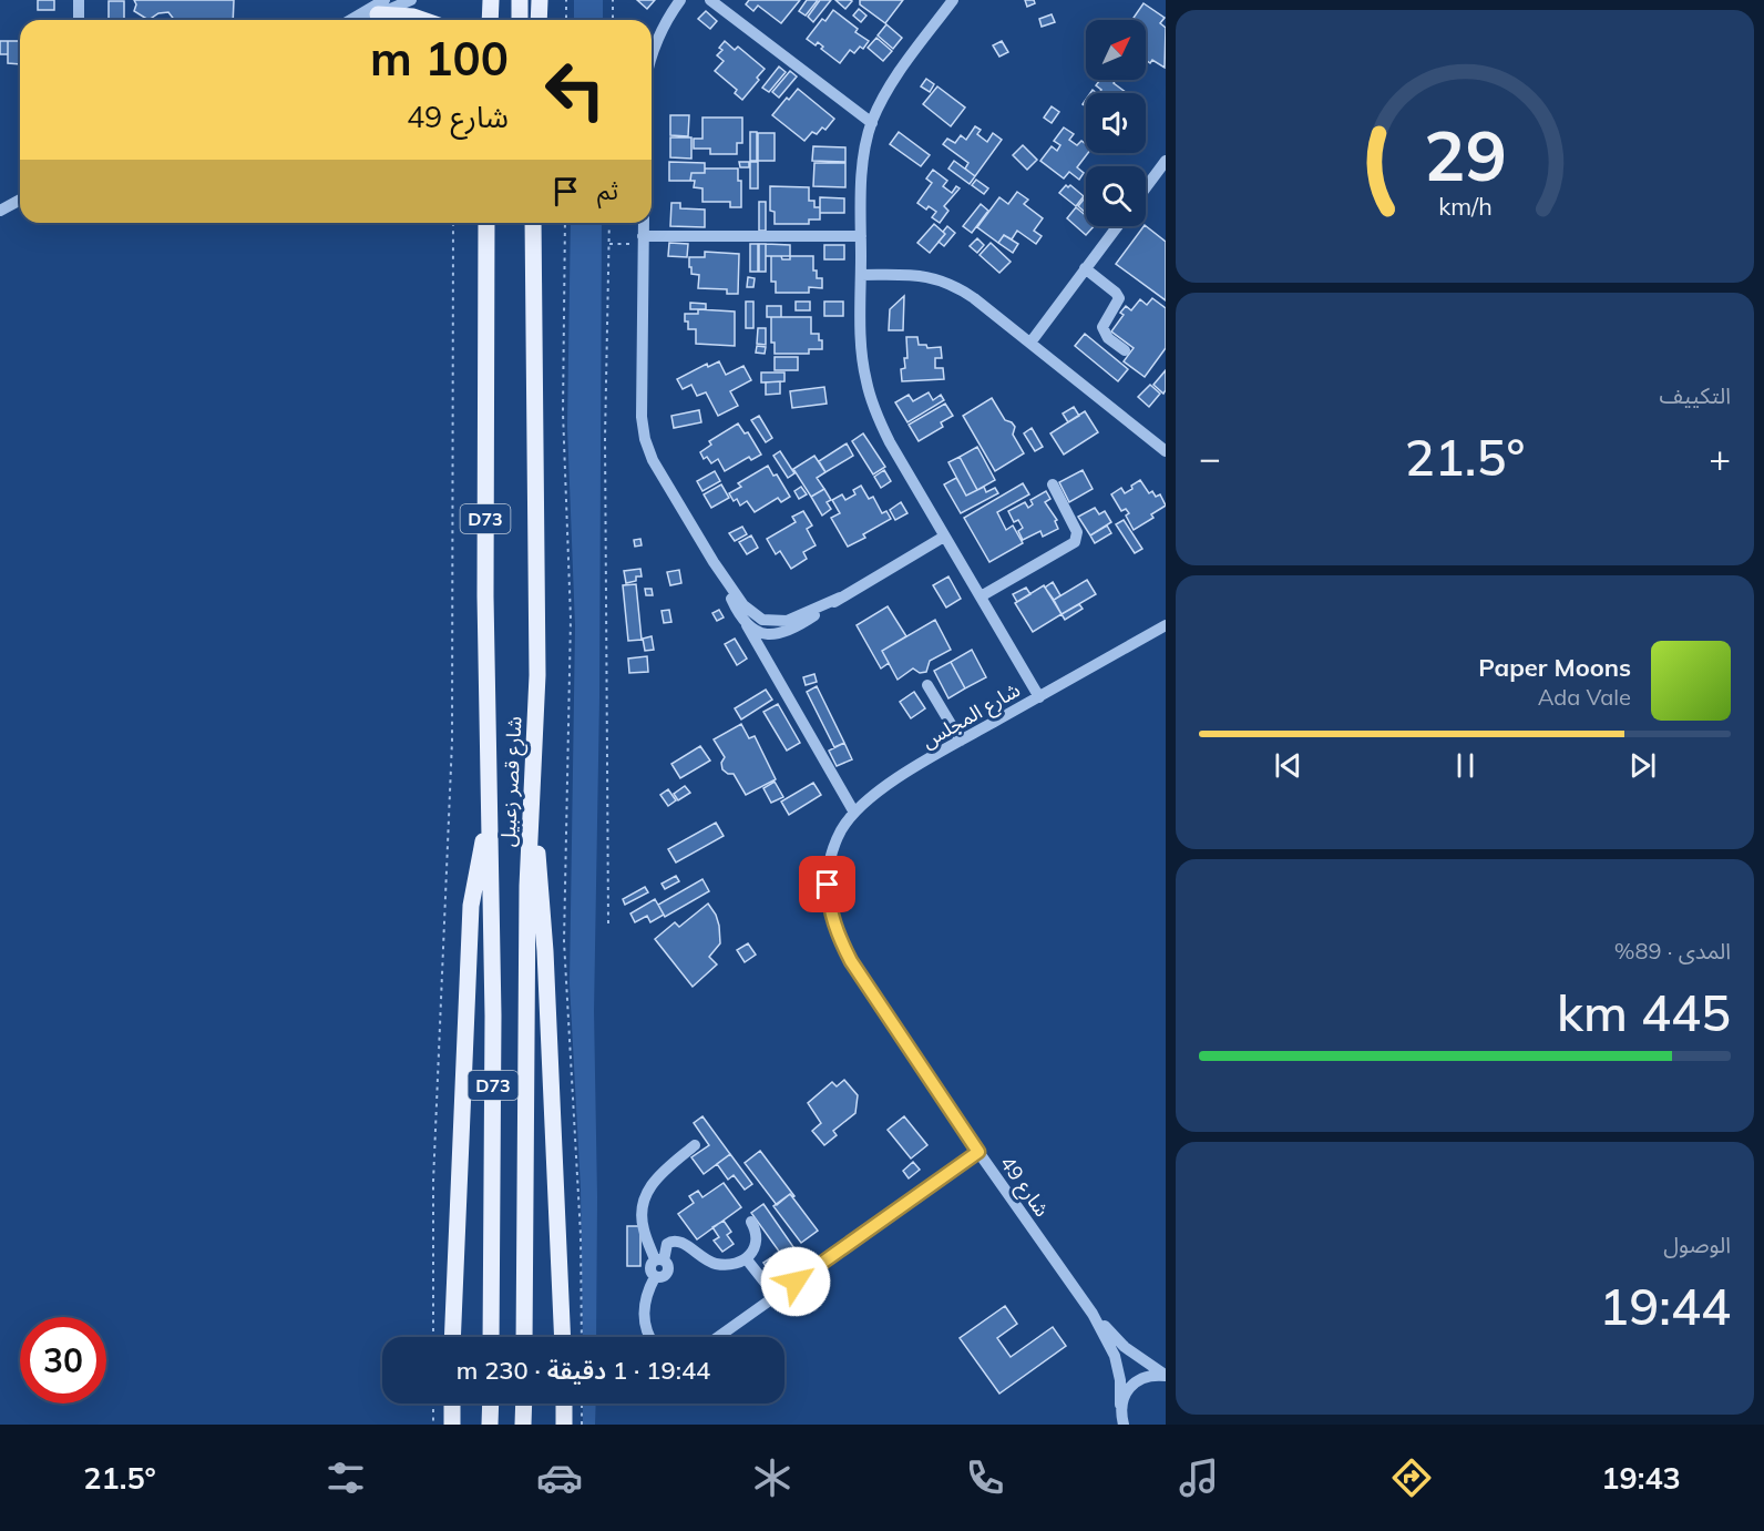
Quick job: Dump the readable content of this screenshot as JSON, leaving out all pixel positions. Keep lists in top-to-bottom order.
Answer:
{
  "streets": {
    "main road": ["D73", "شارع قصر زعبيل"],
    "street": ["شارع المجلس", "شارع 49"]
  },
  "crossings": [
    ["شارع المجلس", "شارع 49"]
  ],
  "north": "top right",
  "page": {
    "turn": ["100 m", "شارع 49"],
    "then": "ثم",
    "tile": [
      "التكييف",
      ["المدى · 89%", "445 km"],
      ["الوصول", "19:44"]
    ],
    "heat": ["−", "21.5°", "+"],
    "song": ["Paper Moons", "Ada Vale"],
    "limit": "30",
    "trip": "19:44 · 1 دقيقة · 230 m",
    "tabs": ["19:43", "21.5°"],
    "gauge": ["29", "km/h"]
  }
}
